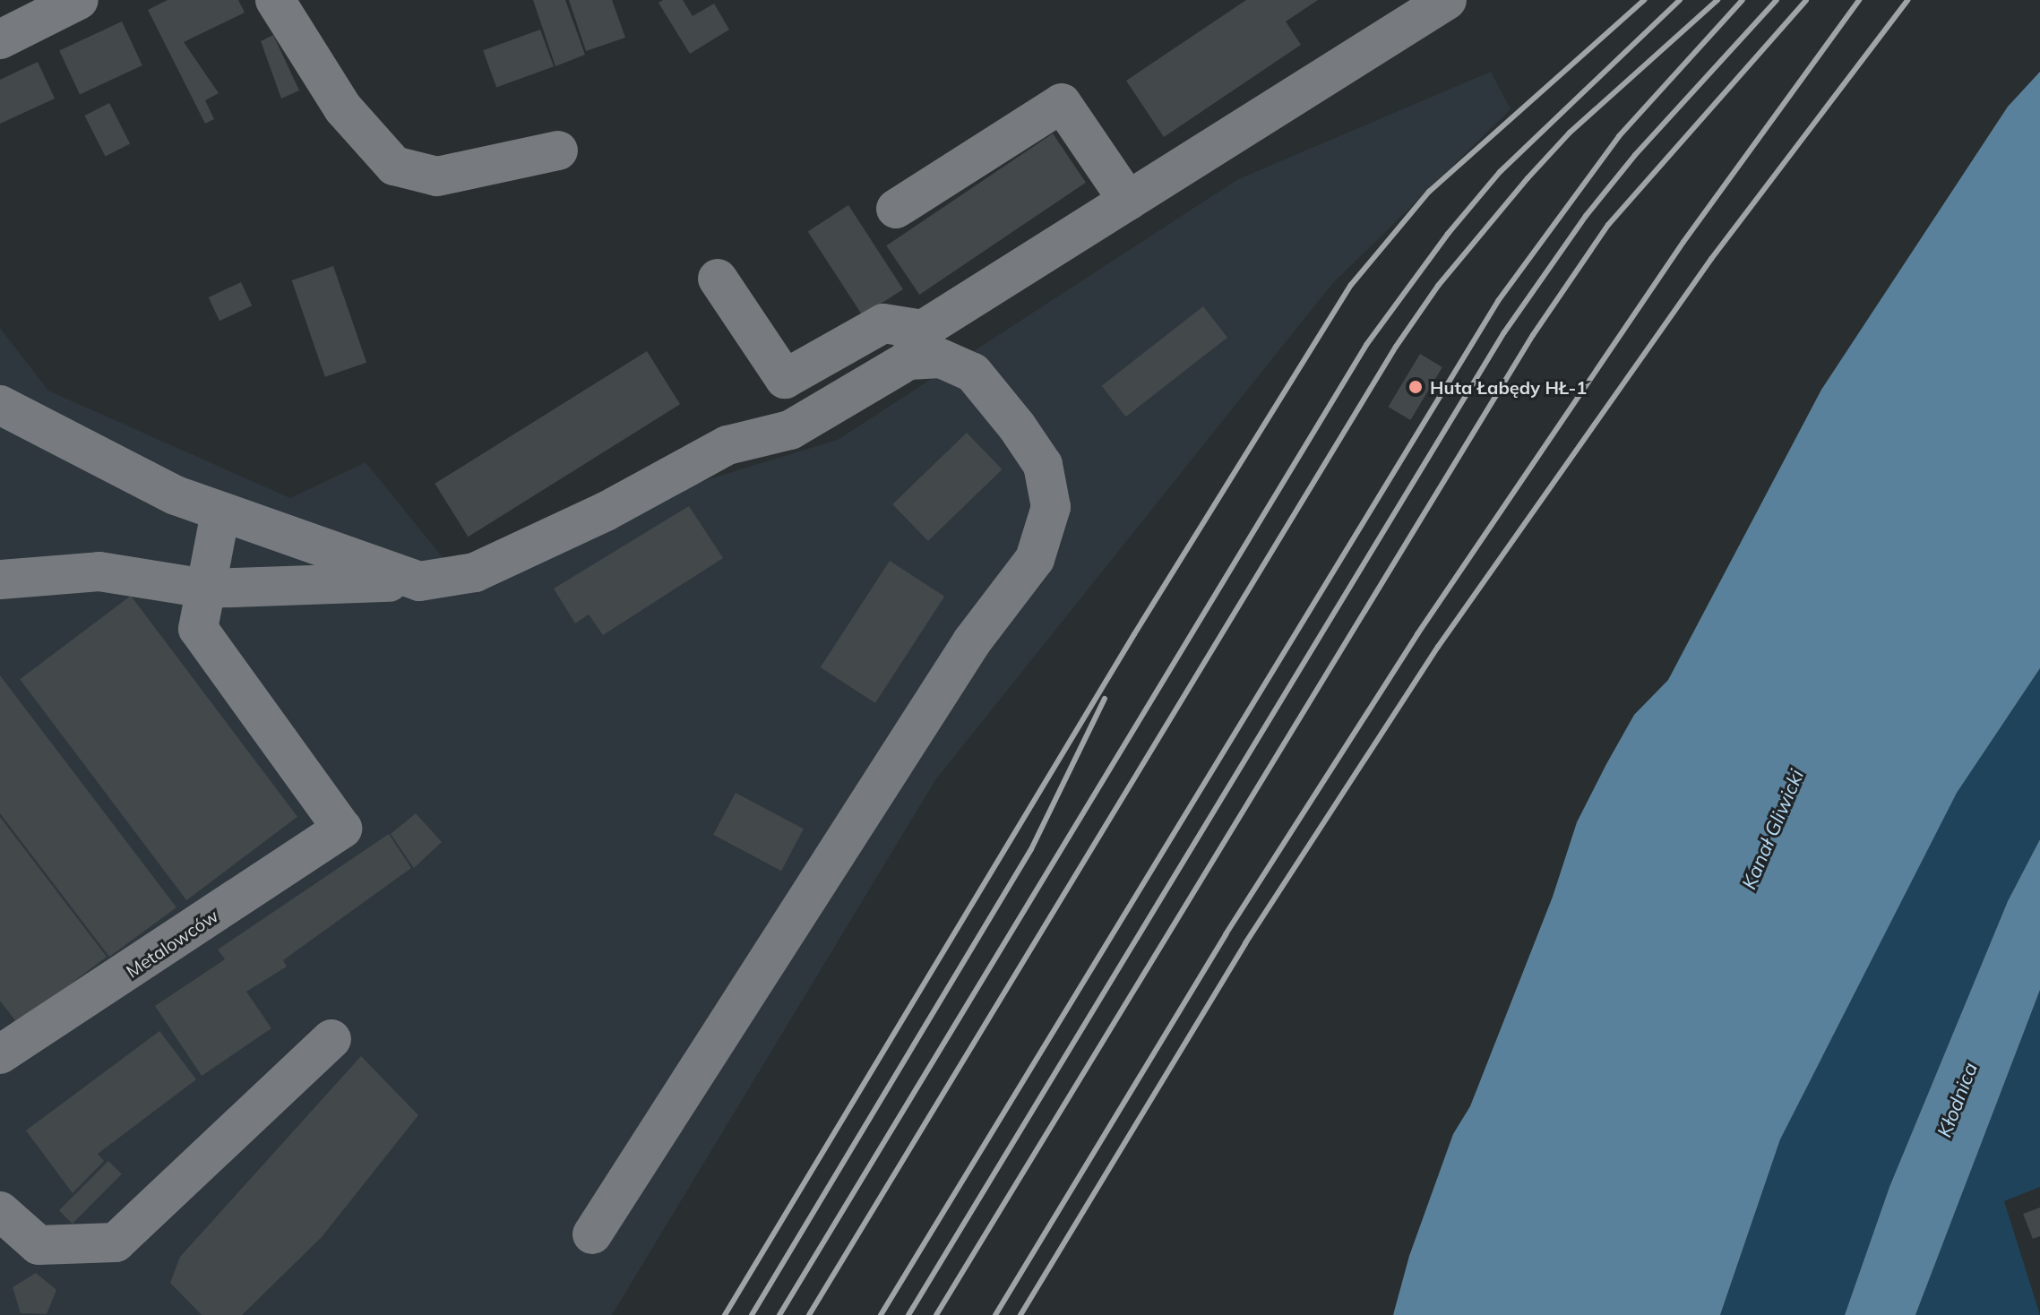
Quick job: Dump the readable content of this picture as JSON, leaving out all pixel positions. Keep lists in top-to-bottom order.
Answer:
{
  "streets": {
    "street": ["Metalowców"]
  },
  "water": ["Kanał Gliwicki", "Kłodnica"],
  "places": ["Huta Łabędy HŁ-1"]
}
